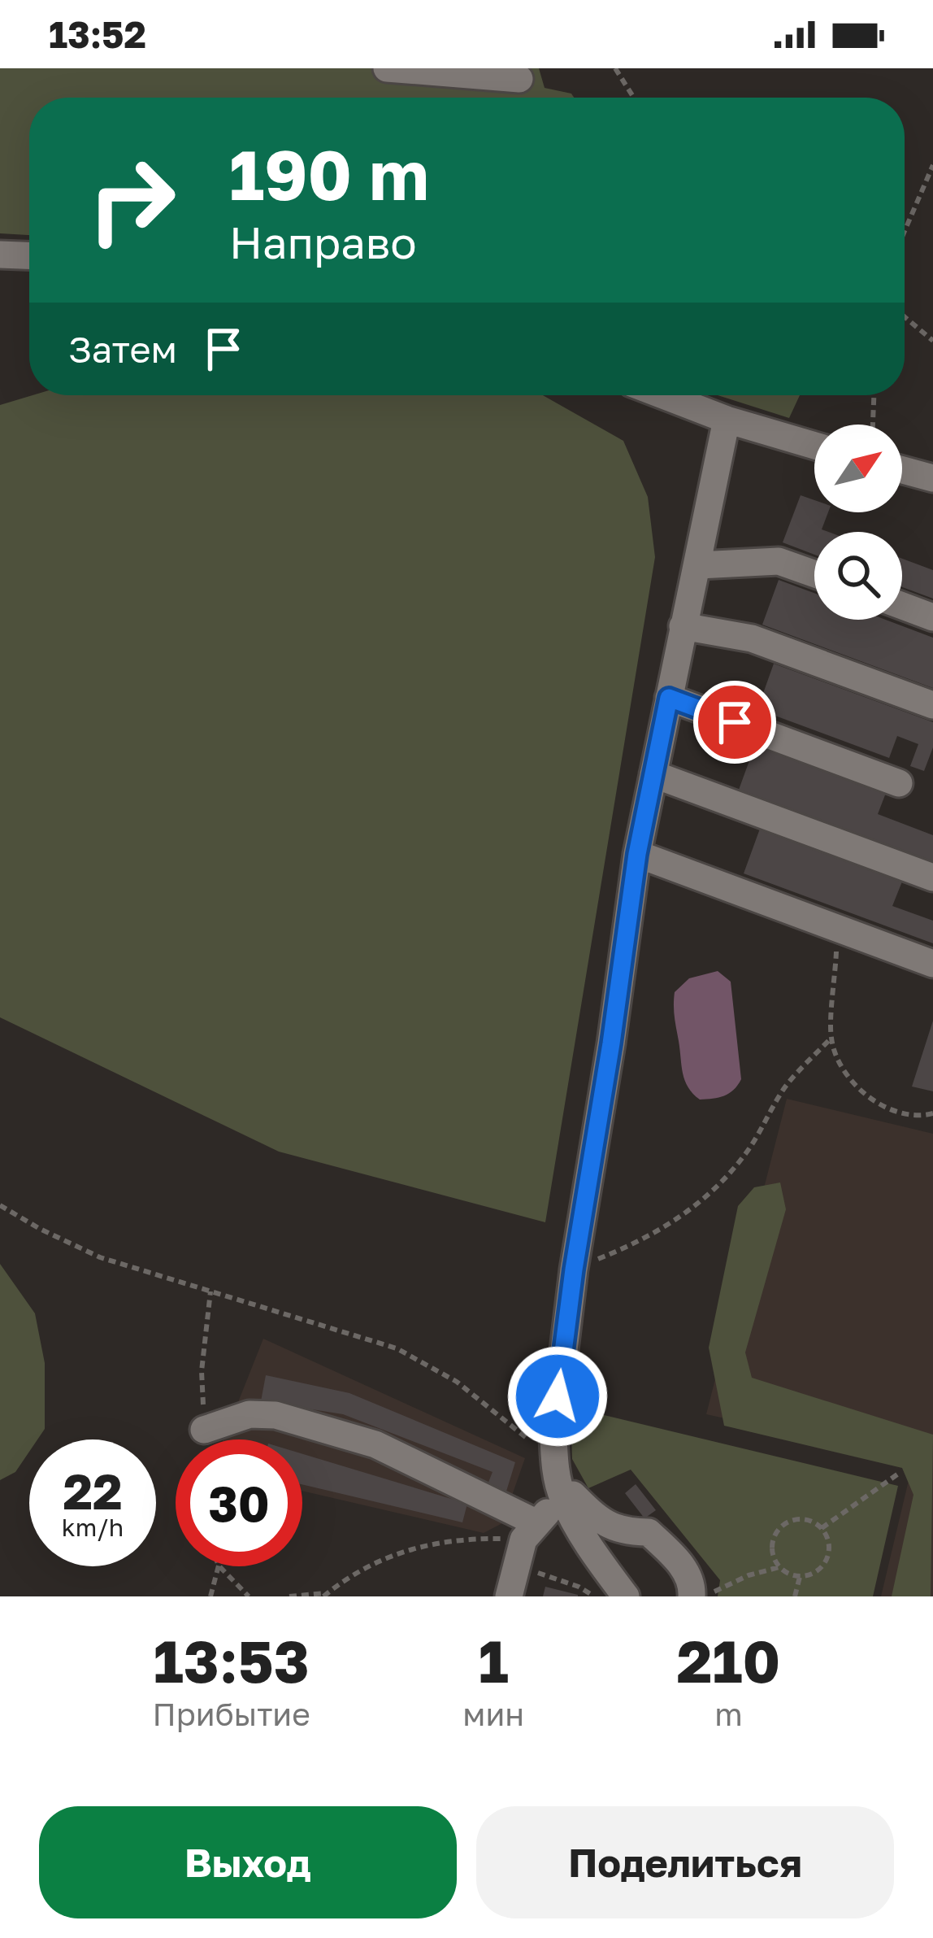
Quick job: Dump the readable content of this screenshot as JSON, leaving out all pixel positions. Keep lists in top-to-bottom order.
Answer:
{
  "north": "top right",
  "page": {
    "status": "13:52",
    "turn": ["190 m", "Направо"],
    "then": "Затем",
    "speed": "22 km/h",
    "limit": "30",
    "eta": [
      "13:53",
      "Прибытие",
      "1",
      "мин",
      "210",
      "m"
    ],
    "buttons": ["Выход", "Поделиться"]
  }
}
